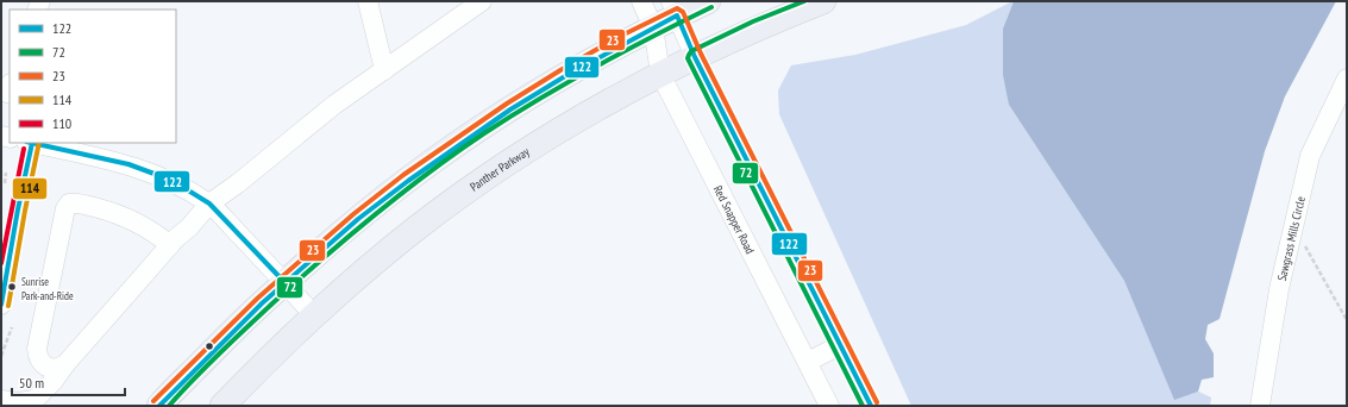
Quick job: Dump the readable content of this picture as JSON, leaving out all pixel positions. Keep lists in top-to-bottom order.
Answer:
{
  "streets": {
    "main road": ["Panther Parkway"],
    "street": ["Red Snapper Road", "Sawgrass Mills Circle"]
  },
  "crossings": [
    ["Panther Parkway", "Red Snapper Road"]
  ],
  "places": ["Sunrise Park-and-Ride"],
  "lines": [
    "transit line 72",
    "transit line 23",
    "transit line 122",
    "transit line 114",
    "transit line 110"
  ],
  "legend": [
    "122",
    "72",
    "23",
    "114",
    "110"
  ],
  "scale_bar": "50 m"
}
